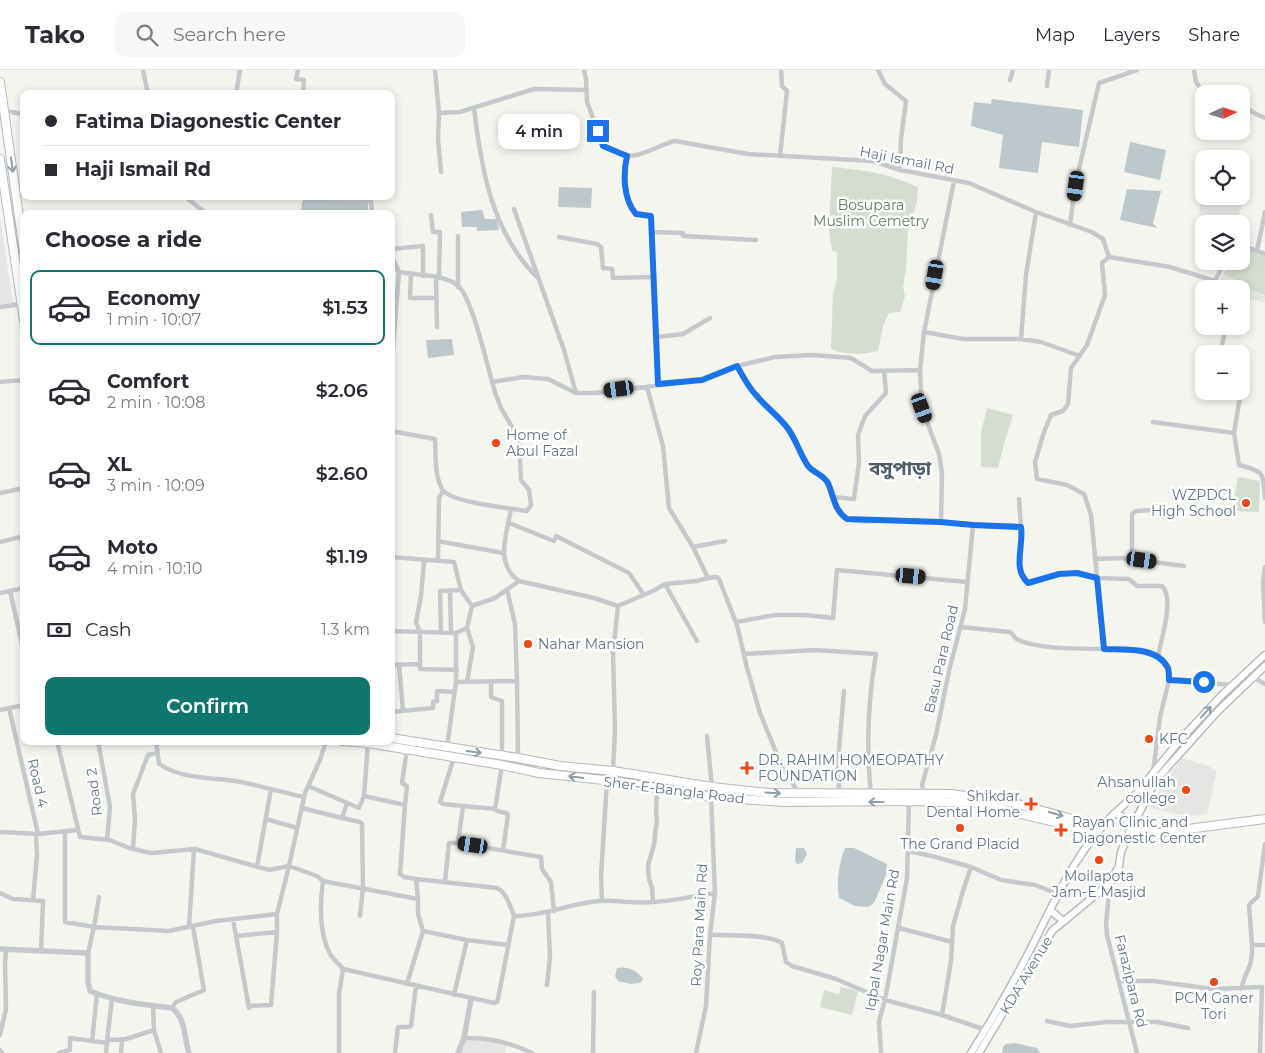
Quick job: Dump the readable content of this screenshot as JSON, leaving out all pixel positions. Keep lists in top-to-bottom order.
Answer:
{
  "streets": {
    "highway": ["Sher-E-Bangla Road"],
    "main road": ["KDA Avenue"],
    "street": [
      "Haji Ismail Rd",
      "Basu Para Road",
      "Road 4",
      "Road 2",
      "Roy Para Main Rd",
      "Iqbal Nagar Main Rd",
      "Farazipara Rd"
    ]
  },
  "crossings": [
    ["Basu Para Road", "Sher-E-Bangla Road"],
    ["Sher-E-Bangla Road", "Roy Para Main Rd"],
    ["Sher-E-Bangla Road", "Iqbal Nagar Main Rd"],
    ["Sher-E-Bangla Road", "KDA Avenue"],
    ["KDA Avenue", "Farazipara Rd"]
  ],
  "districts": ["বসুপাড়া"],
  "parks": ["Bosupara Muslim Cemetry"],
  "places": {
    "other": [
      "Home of Abul Fazal",
      "WZPDCL High School",
      "Nahar Mansion",
      "KFC",
      "Ahsanullah college",
      "The Grand Placid",
      "Moilapota Jam-E Masjid",
      "PCM Ganer Tori"
    ],
    "health": ["DR. RAHIM HOMEOPATHY FOUNDATION", "Shikdar Dental Home", "Rayan Clinic and Diagonestic Center"]
  },
  "north": "right",
  "page": {
    "header": "Tako",
    "search": "Search here",
    "nav": ["Map", "Layers", "Share"],
    "map_buttons": ["+", "−"],
    "banner": ["Fatima Diagonestic Center", "Haji Ismail Rd"],
    "bubble": "4 min",
    "heading": "Choose a ride",
    "list": [
      {
        "name": "Economy",
        "note": "1 min · 10:07",
        "value": "$1.53"
      },
      {
        "name": "Comfort",
        "note": "2 min · 10:08",
        "value": "$2.06"
      },
      {
        "name": "XL",
        "note": "3 min · 10:09",
        "value": "$2.60"
      },
      {
        "name": "Moto",
        "note": "4 min · 10:10",
        "value": "$1.19"
      }
    ],
    "pay": ["Cash", "1.3 km"],
    "buttons": "Confirm"
  }
}
